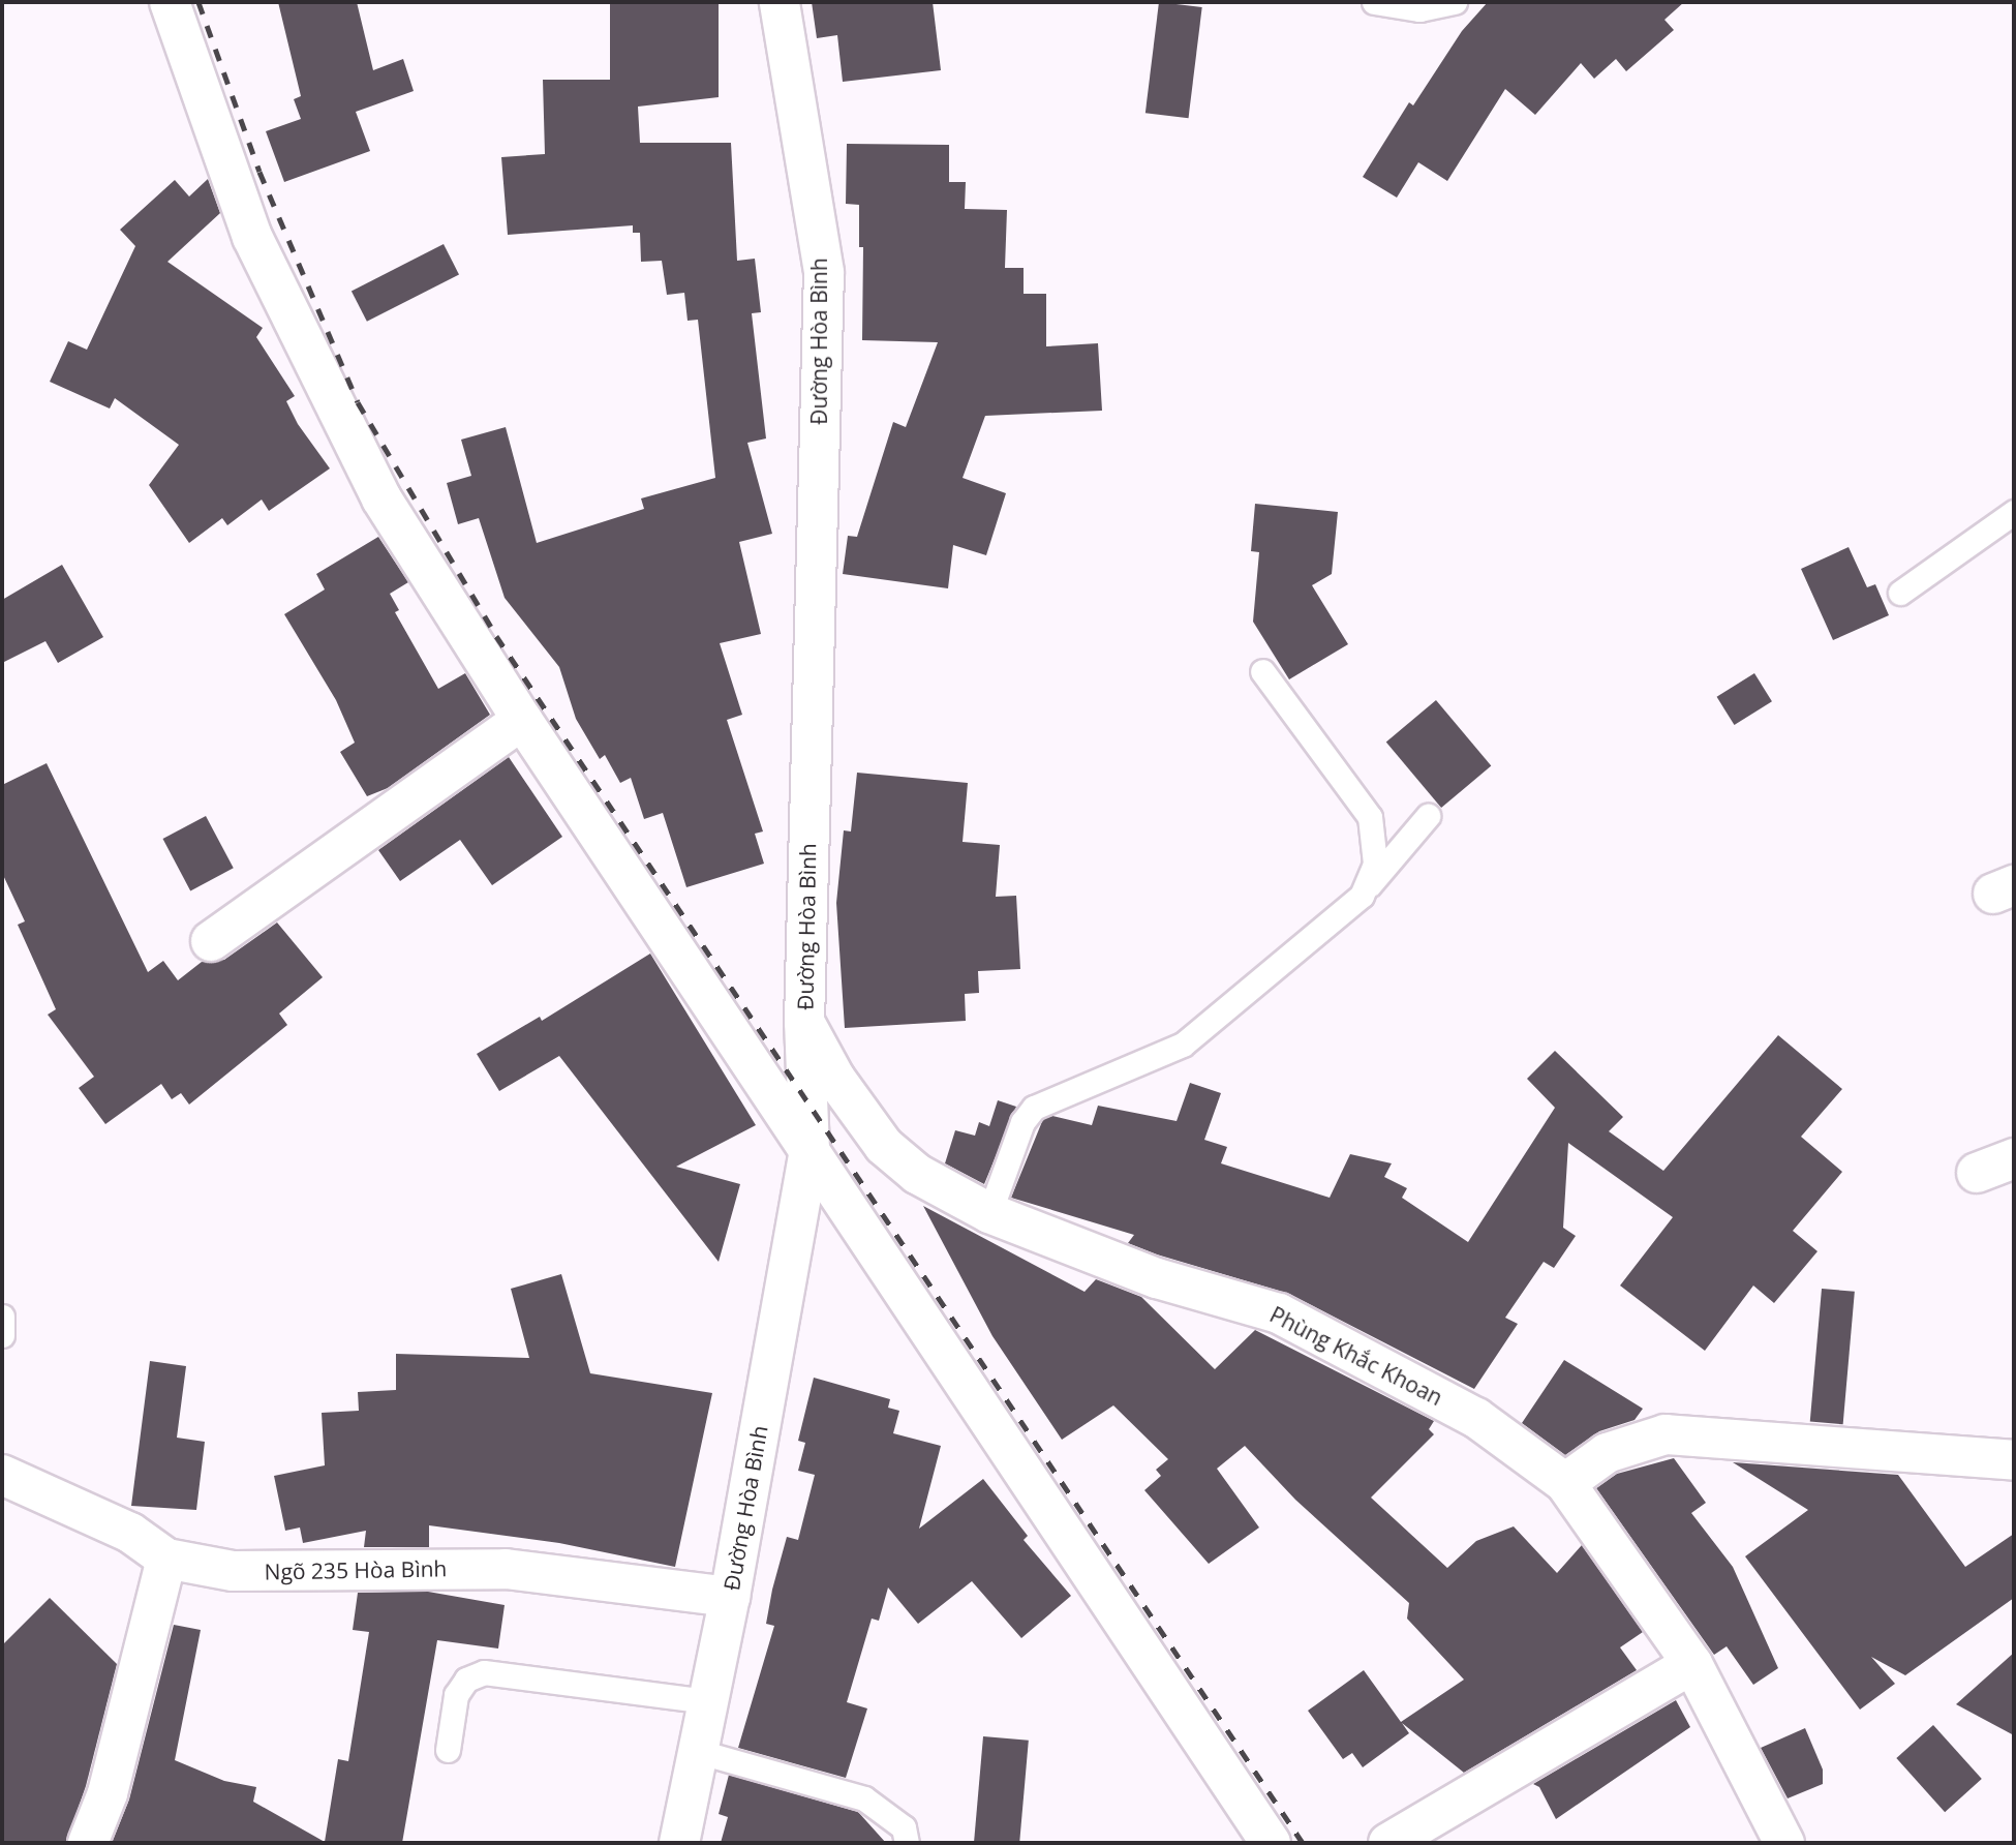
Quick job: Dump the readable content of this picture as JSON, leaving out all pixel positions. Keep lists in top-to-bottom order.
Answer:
{
  "streets": {
    "street": ["Đường Hòa Bình", "Phùng Khắc Khoan", "Ngõ 235 Hòa Bình"]
  },
  "crossings": [
    ["Đường Hòa Bình", "Phùng Khắc Khoan"],
    ["Đường Hòa Bình", "Ngõ 235 Hòa Bình"]
  ]
}
